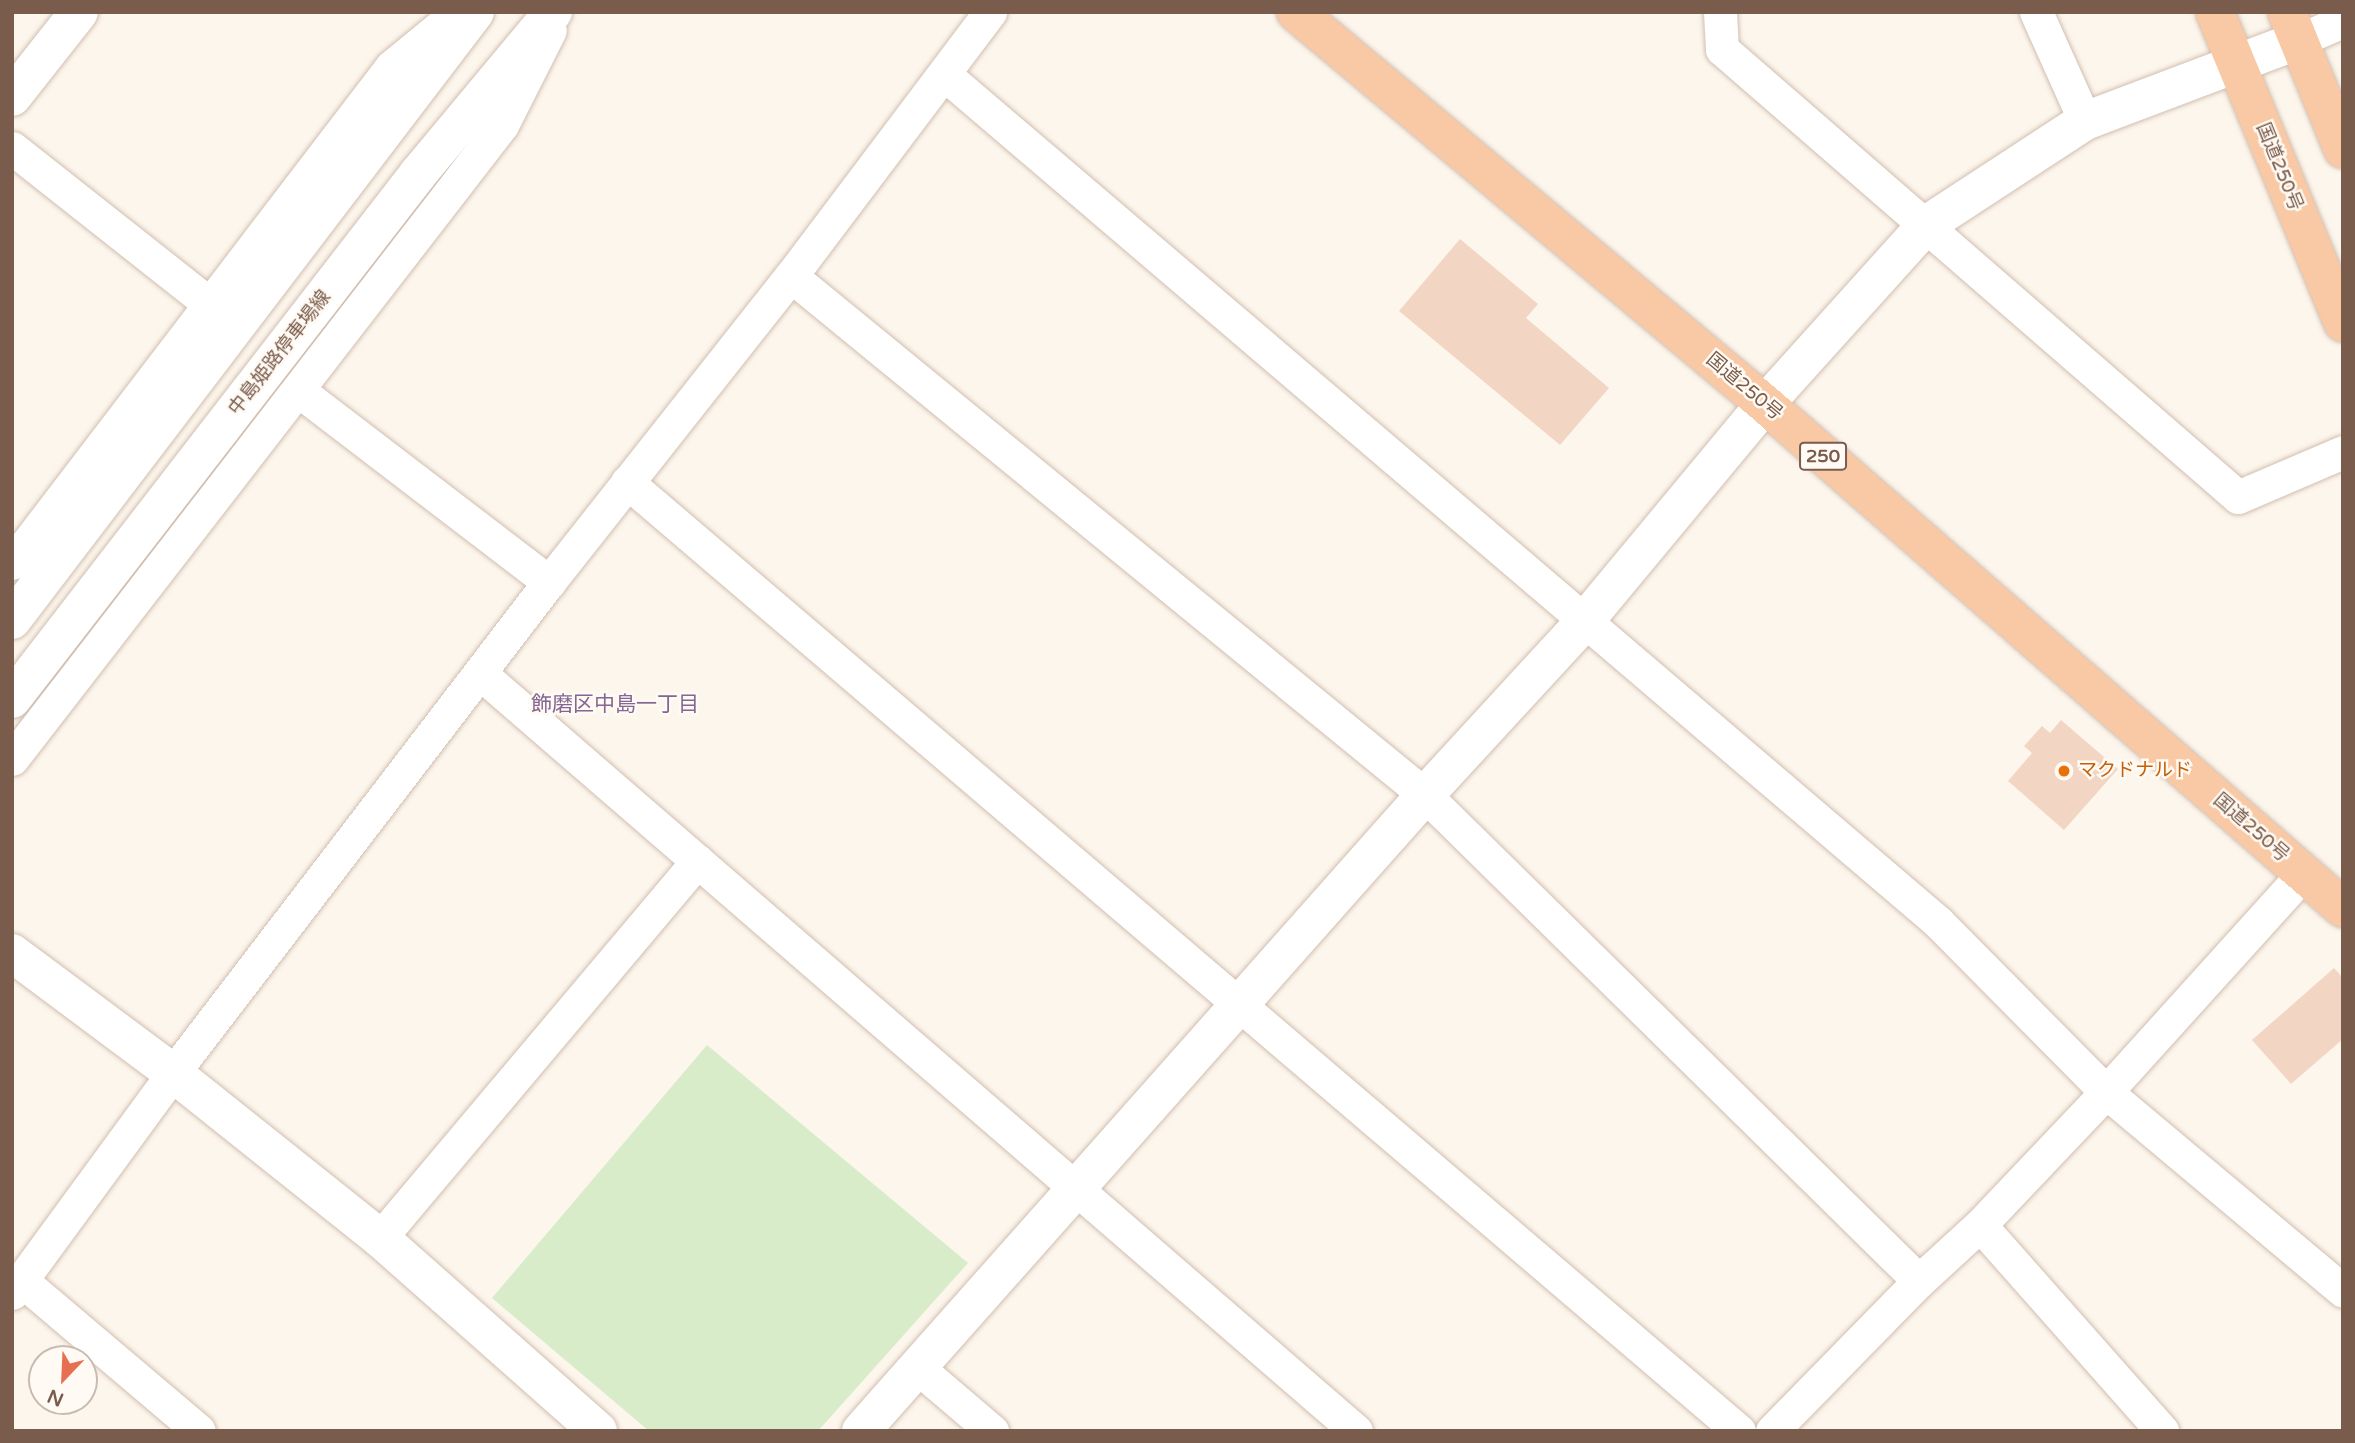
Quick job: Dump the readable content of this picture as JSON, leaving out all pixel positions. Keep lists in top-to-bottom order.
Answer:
{
  "streets": {
    "highway": ["国道250号", "250"],
    "street": ["中島姫路停車場線"]
  },
  "districts": ["飾磨区中島一丁目"],
  "places": ["マクドナルド"],
  "north": "bottom left"
}
